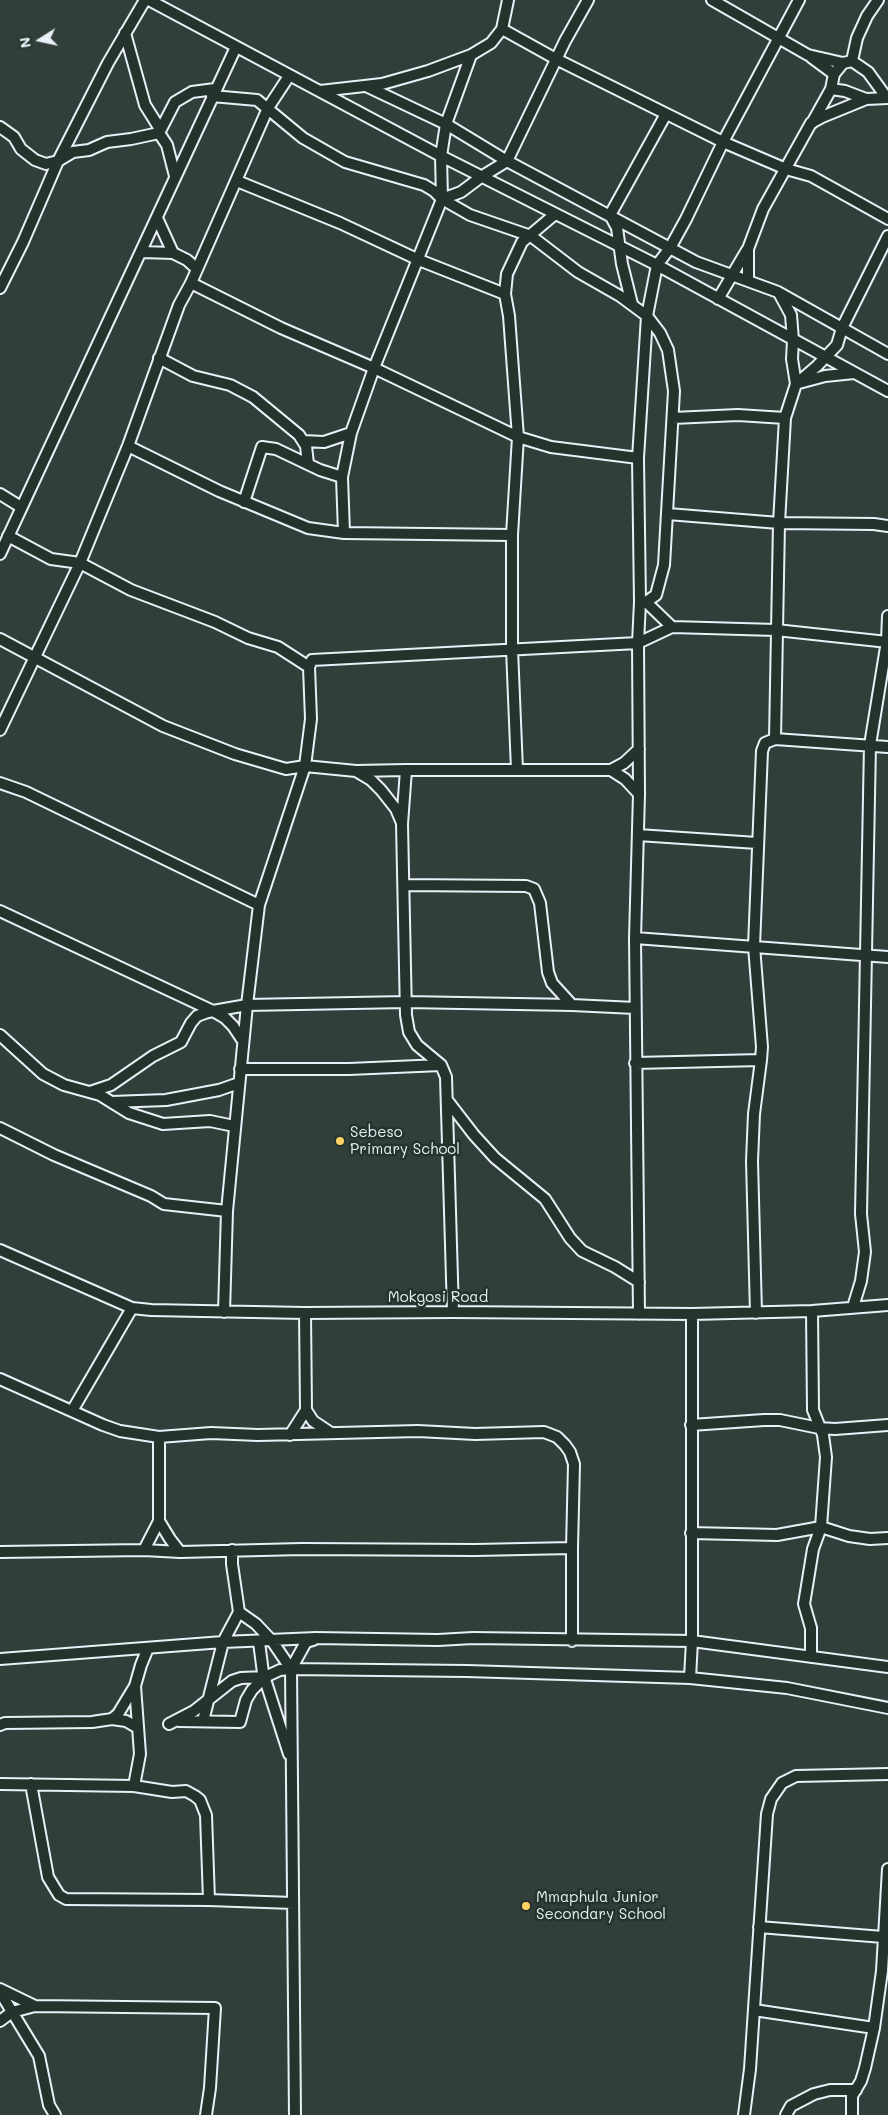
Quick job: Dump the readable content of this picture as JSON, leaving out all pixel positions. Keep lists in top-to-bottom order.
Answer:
{
  "streets": {
    "street": ["Mokgosi Road"]
  },
  "places": ["Sebeso Primary School", "Mmaphula Junior Secondary School"],
  "north": "left"
}
